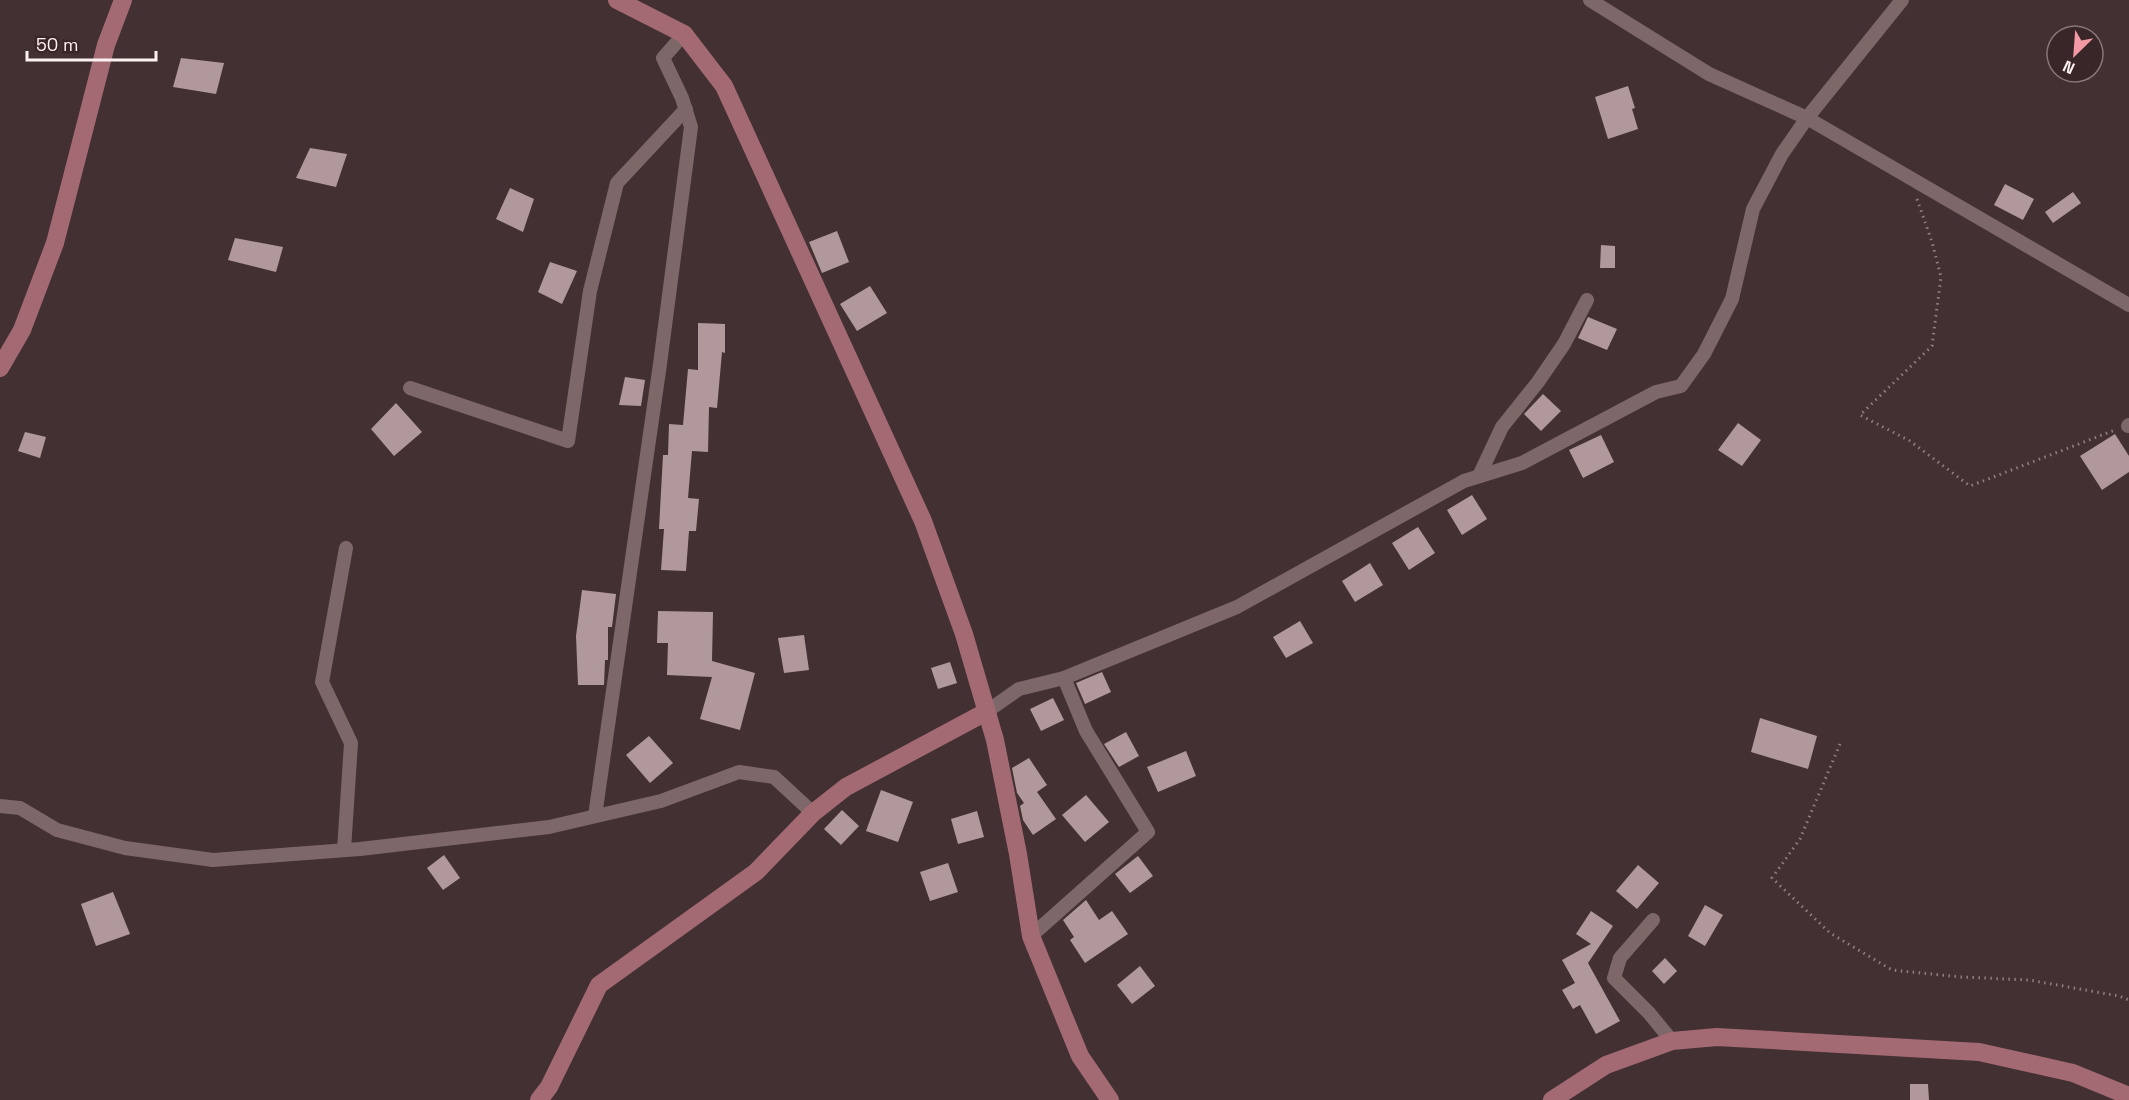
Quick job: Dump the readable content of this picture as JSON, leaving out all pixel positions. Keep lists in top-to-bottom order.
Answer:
{
  "scale_bar": "50 m",
  "north": "bottom left"
}
